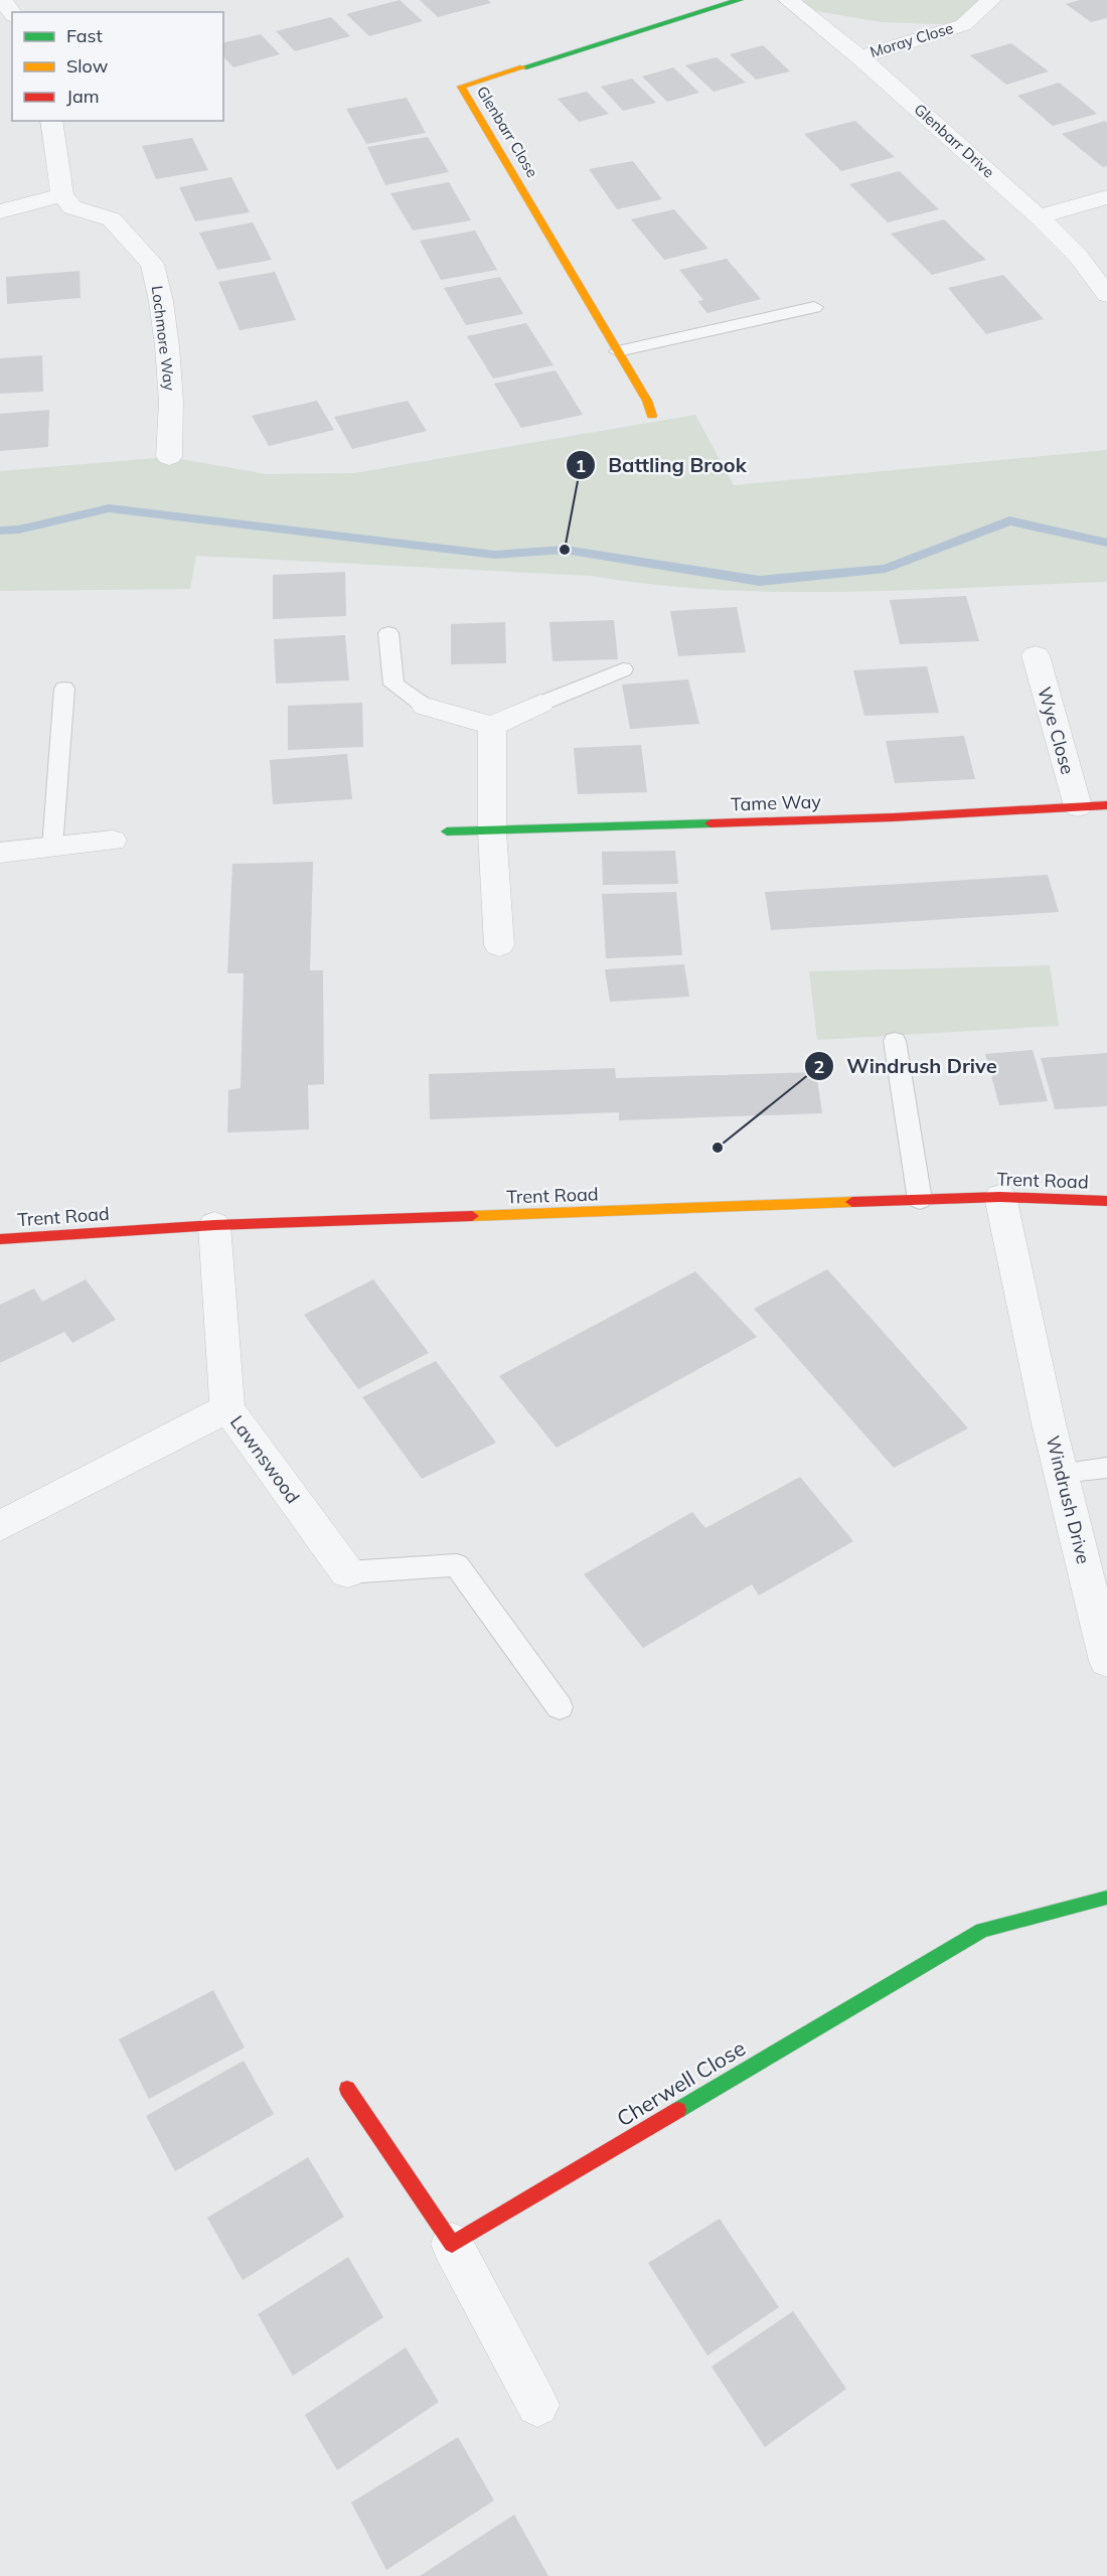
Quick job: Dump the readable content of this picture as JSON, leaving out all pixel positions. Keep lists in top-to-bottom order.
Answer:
{
  "streets": {
    "street": [
      "Moray Close",
      "Glenbarr Close",
      "Glenbarr Drive",
      "Lochmore Way",
      "Wye Close",
      "Tame Way",
      "Trent Road",
      "Lawnswood",
      "Windrush Drive",
      "Cherwell Close"
    ]
  },
  "crossings": [
    ["Moray Close", "Glenbarr Drive"],
    ["Wye Close", "Tame Way"],
    ["Trent Road", "Lawnswood"],
    ["Trent Road", "Windrush Drive"]
  ],
  "places": ["Battling Brook", "Windrush Drive"],
  "legend": ["Fast", "Slow", "Jam"]
}
